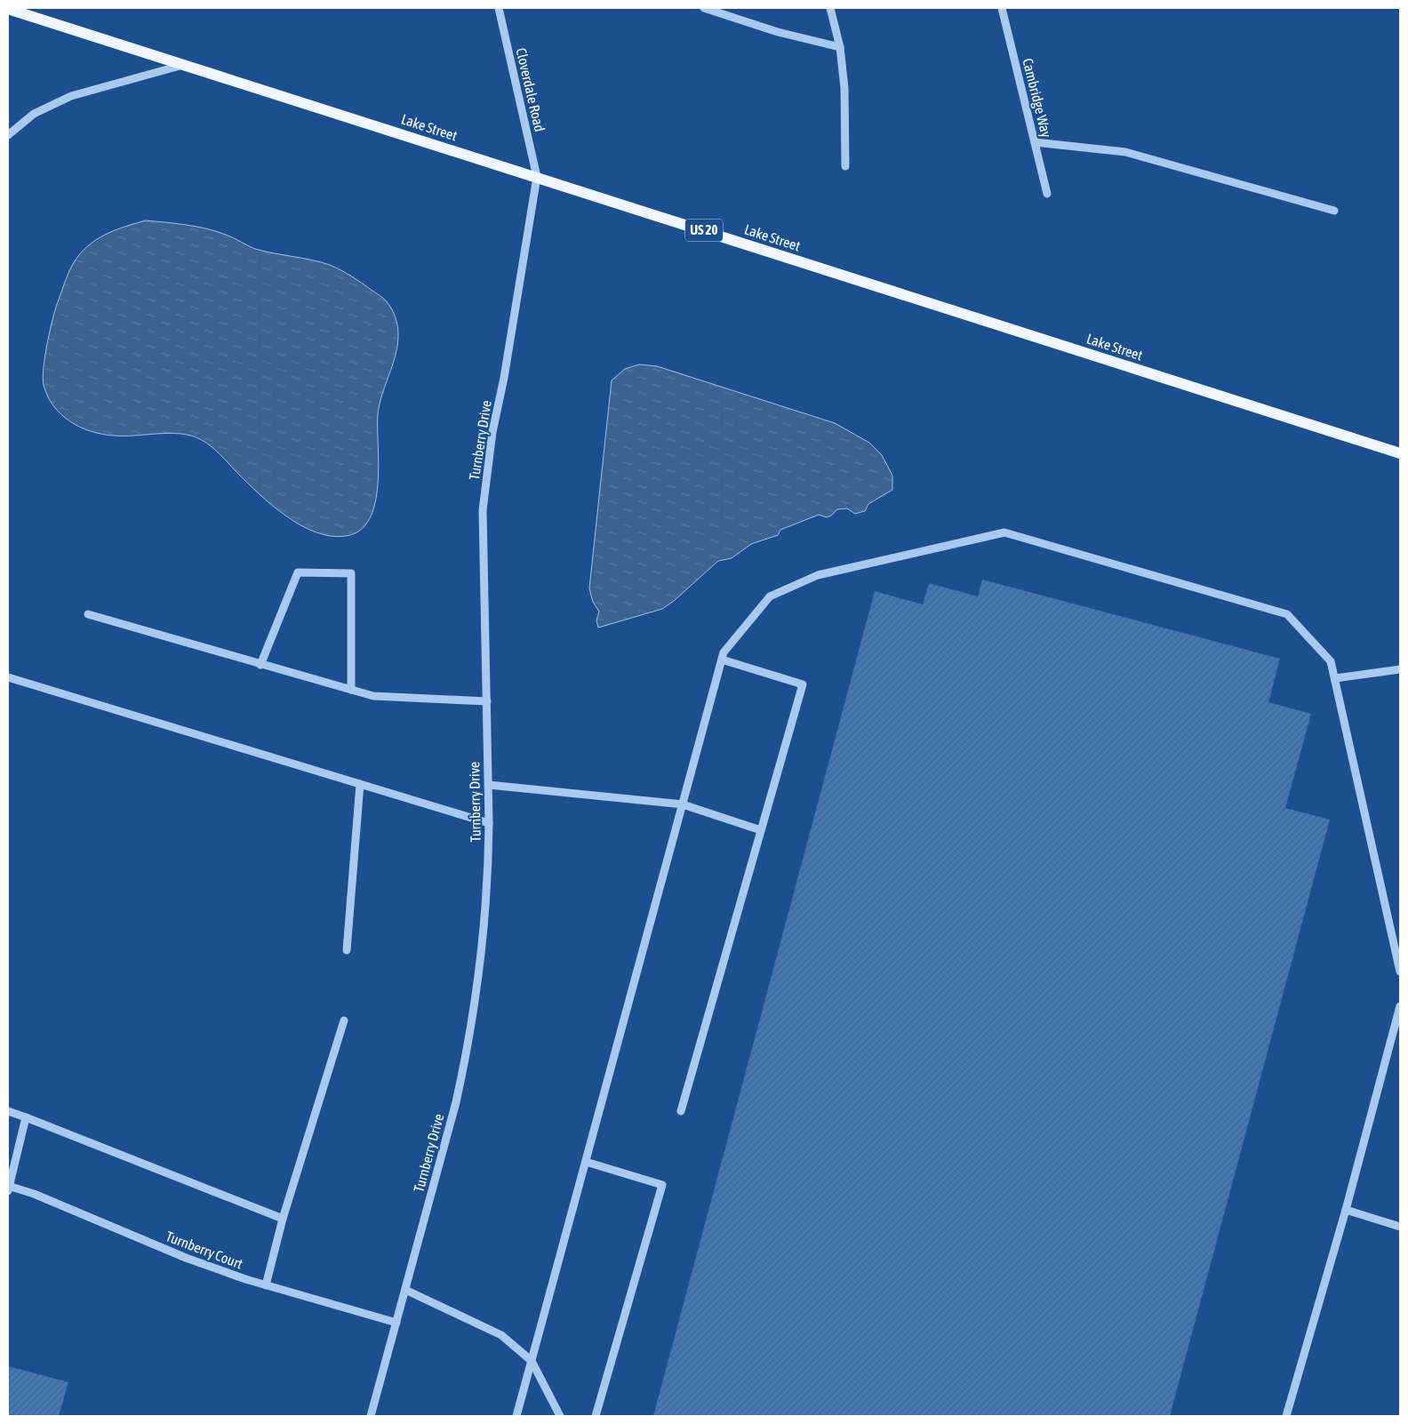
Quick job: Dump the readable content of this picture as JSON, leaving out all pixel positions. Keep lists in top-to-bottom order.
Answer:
{
  "streets": {
    "main road": ["Lake Street", "US 20"],
    "street": [
      "Cloverdale Road",
      "Cambridge Way",
      "Turnberry Drive",
      "Turnberry Court"
    ]
  },
  "crossings": [
    ["Cloverdale Road", "Lake Street"],
    ["Cloverdale Road", "Turnberry Drive"],
    ["Lake Street", "Turnberry Drive"],
    ["Turnberry Drive", "Turnberry Court"]
  ]
}
